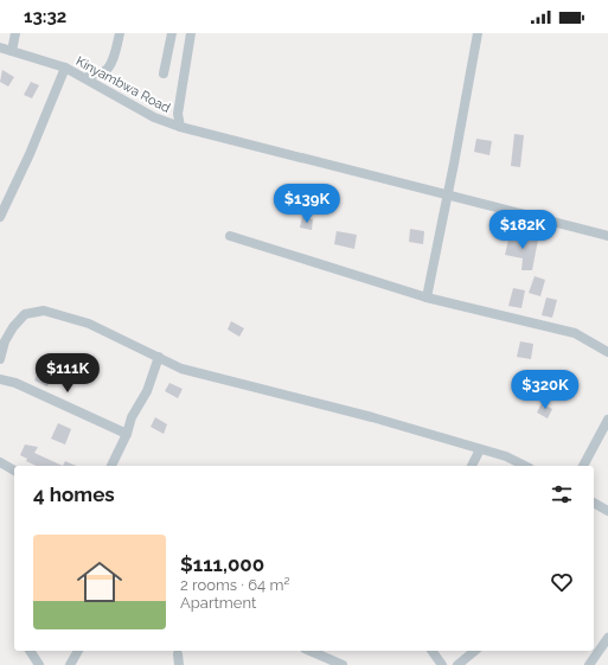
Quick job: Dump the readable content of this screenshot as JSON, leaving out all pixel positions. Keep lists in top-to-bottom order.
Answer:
{
  "streets": {
    "street": ["Kinyambwa Road"]
  },
  "page": {
    "status": "13:32",
    "price": [
      "$139K",
      "$182K",
      "$111K",
      "$320K"
    ],
    "heading": "4 homes",
    "list": [
      {
        "name": "$111,000",
        "note": "2 rooms · 64 m² · Apartment"
      }
    ]
  }
}
